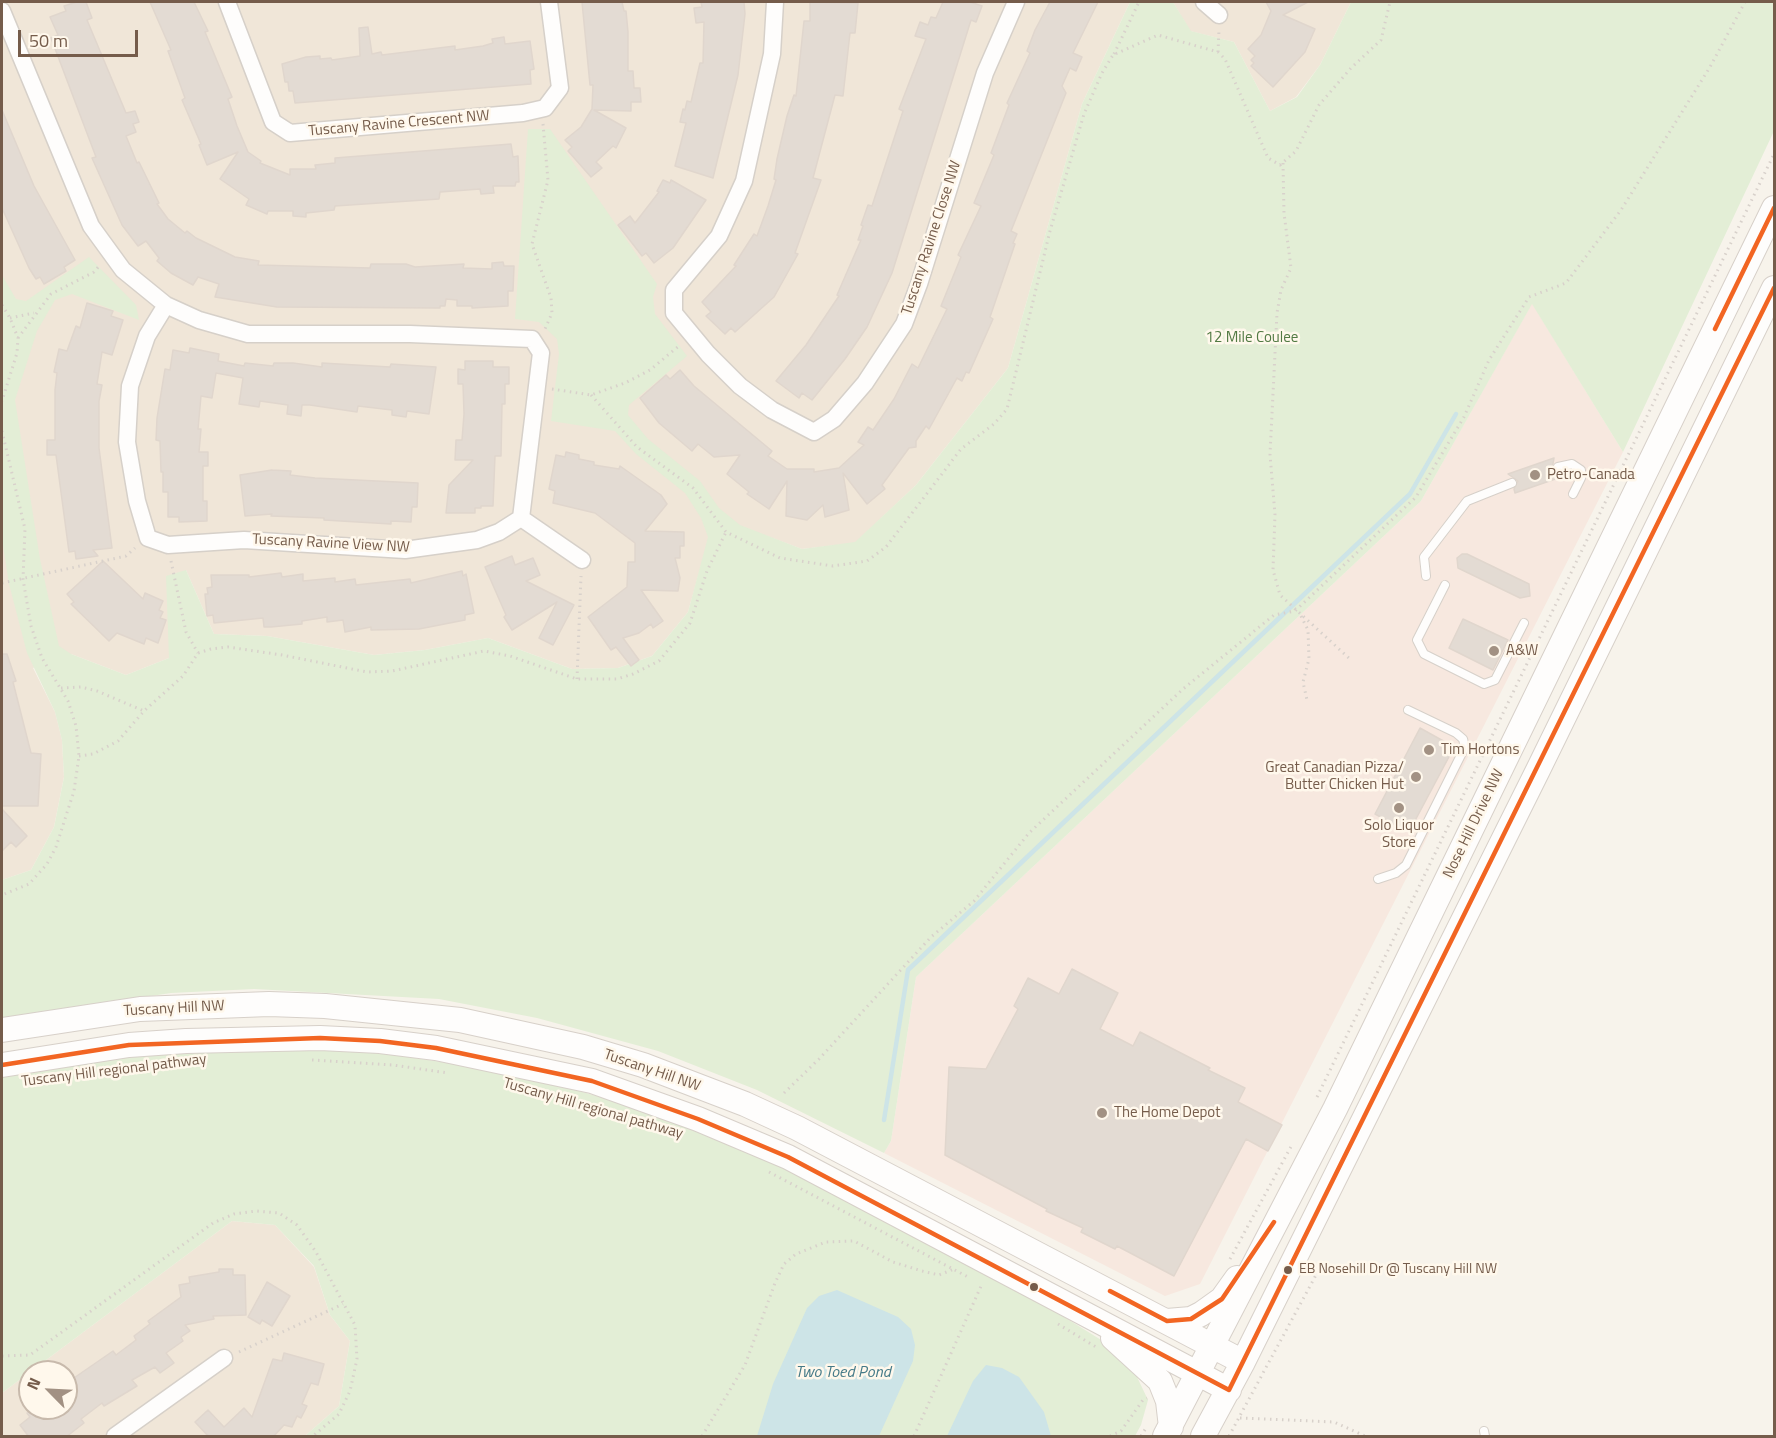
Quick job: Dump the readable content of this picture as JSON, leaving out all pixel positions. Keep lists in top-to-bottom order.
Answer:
{
  "streets": {
    "street": [
      "Tuscany Ravine Crescent NW",
      "Tuscany Ravine Close NW",
      "Tuscany Ravine View NW",
      "Nose Hill Drive NW",
      "Tuscany Hill NW"
    ],
    "path": ["Tuscany Hill regional pathway"]
  },
  "crossings": [
    ["Nose Hill Drive NW", "Tuscany Hill NW"]
  ],
  "water": ["Two Toed Pond"],
  "parks": ["12 Mile Coulee"],
  "places": [
    "Petro-Canada",
    "A&W",
    "Tim Hortons",
    "Great Canadian Pizza/ Butter Chicken Hut",
    "Solo Liquor Store",
    "The Home Depot",
    "EB Nosehill Dr @ Tuscany Hill NW"
  ],
  "scale_bar": "50 m",
  "north": "top left"
}
